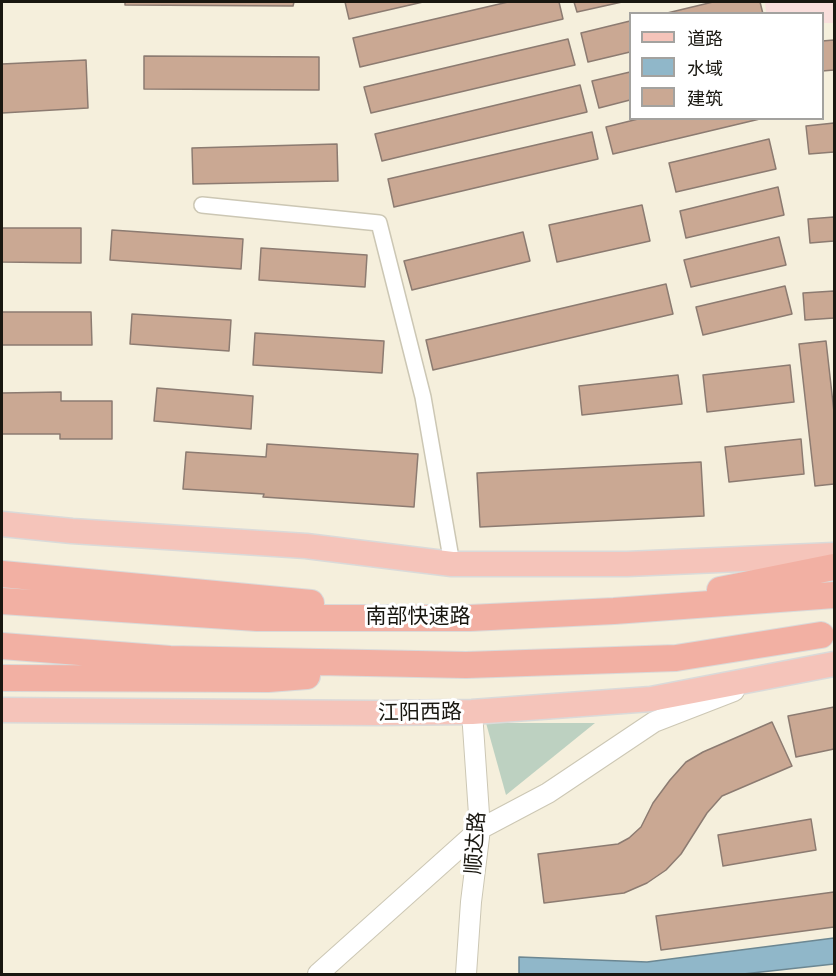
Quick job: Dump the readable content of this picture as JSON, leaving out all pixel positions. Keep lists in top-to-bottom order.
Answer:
{
  "streets": {
    "highway": ["南部快速路"],
    "main road": ["江阳西路"],
    "street": ["顺达路"]
  },
  "crossings": [
    ["江阳西路", "顺达路"]
  ],
  "legend": ["道路", "水域", "建筑"]
}
